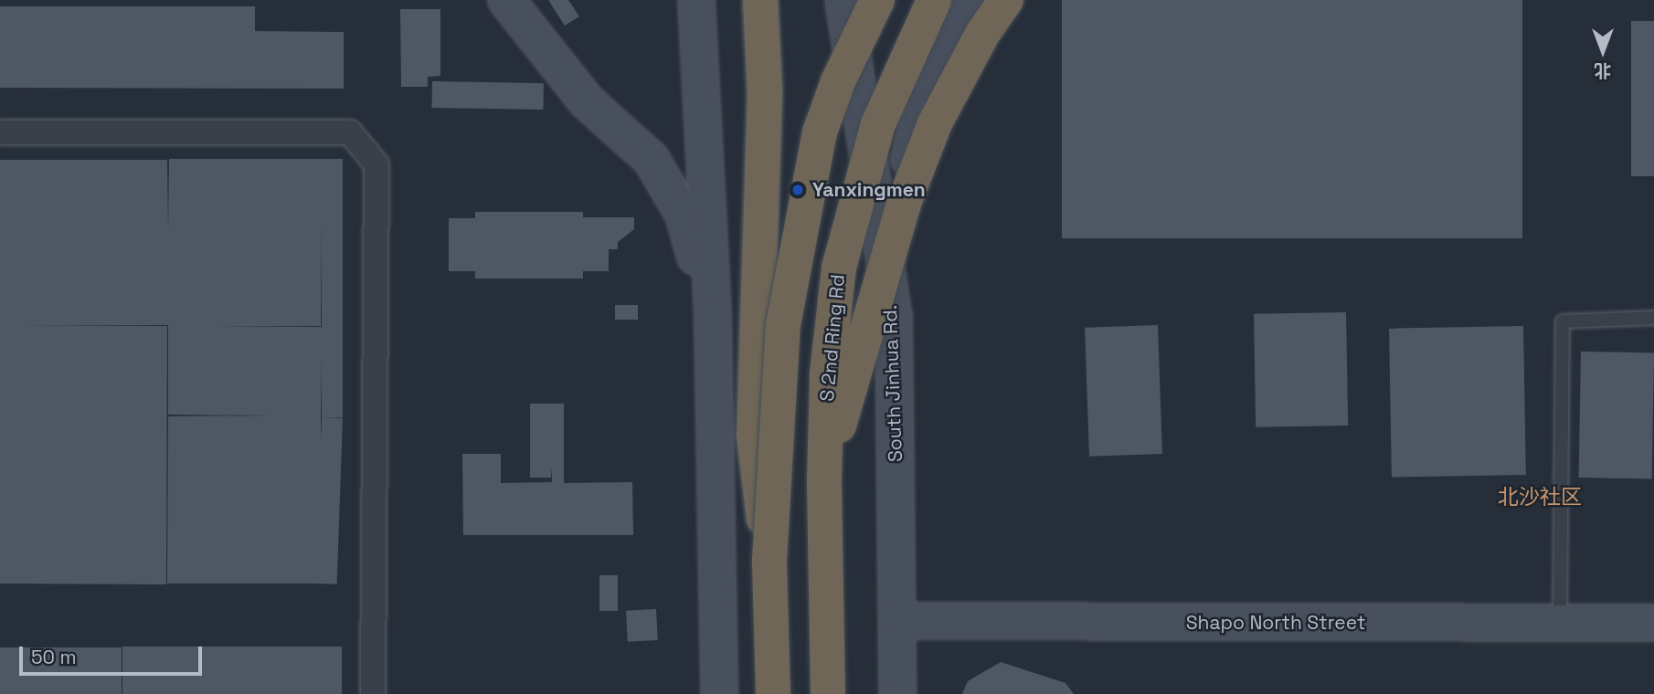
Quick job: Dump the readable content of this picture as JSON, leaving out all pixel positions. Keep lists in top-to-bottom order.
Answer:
{
  "streets": {
    "highway": ["S 2nd Ring Rd"],
    "main road": ["South Jinhua Rd.", "Shapo North Street"]
  },
  "crossings": [
    ["South Jinhua Rd.", "Shapo North Street"]
  ],
  "districts": ["北沙社区"],
  "places": ["Yanxingmen"],
  "scale_bar": "50 m",
  "north": "bottom"
}
